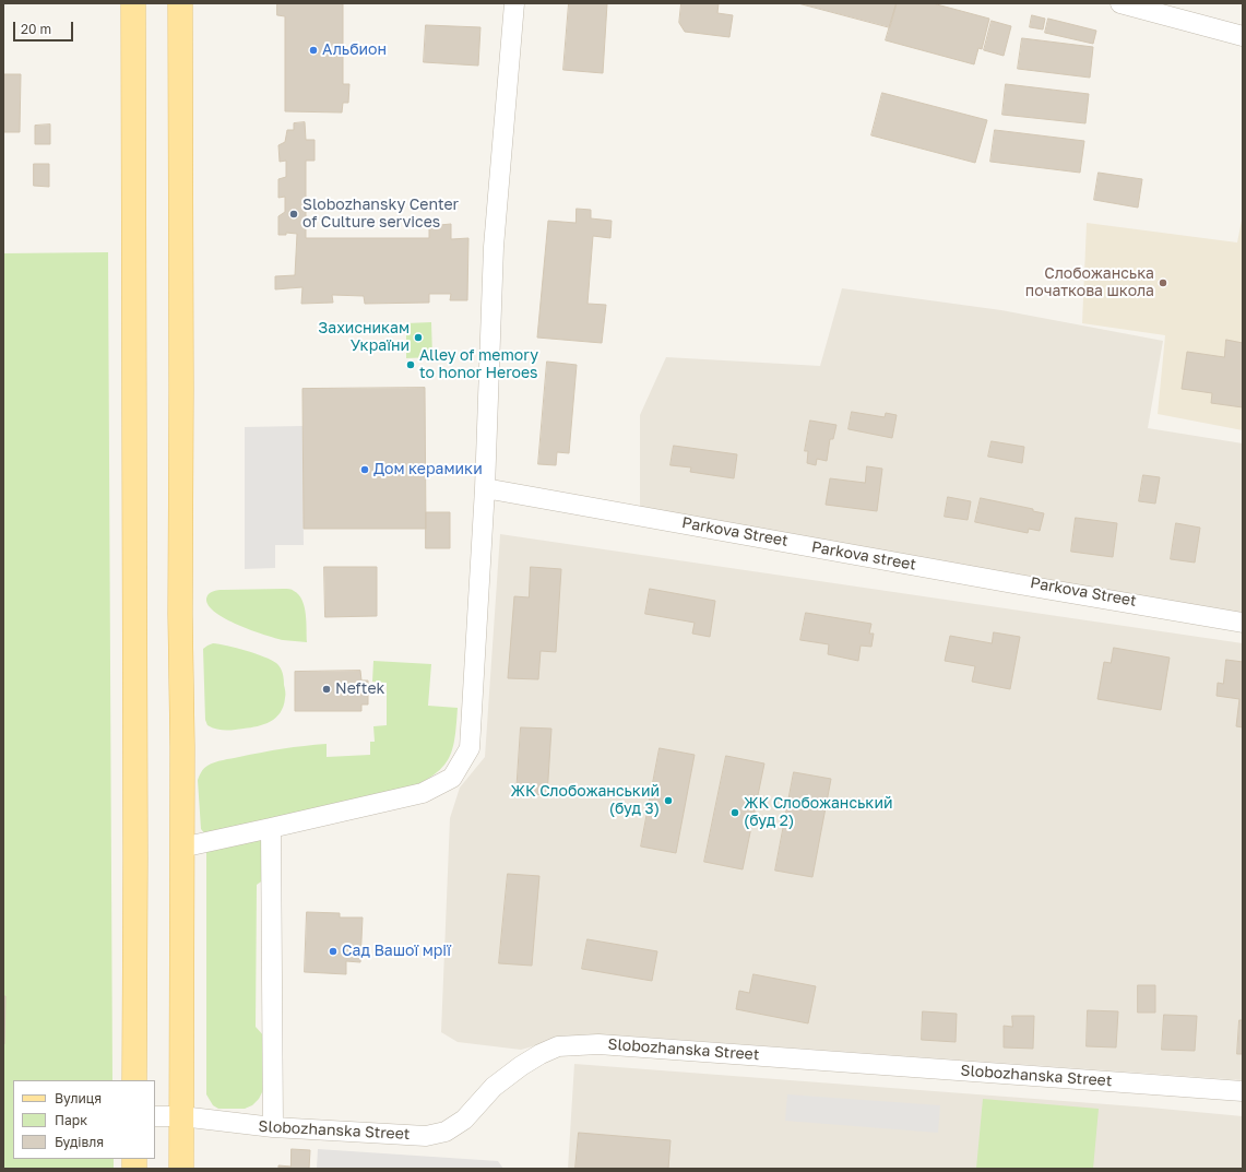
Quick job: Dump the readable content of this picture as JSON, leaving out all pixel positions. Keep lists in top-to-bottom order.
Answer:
{
  "streets": {
    "street": ["Parkova street", "Slobozhanska Street"]
  },
  "places": [
    "Альбион",
    "Slobozhansky Center of Culture services",
    "Cлобожанська початкова школа",
    "Захисникам України",
    "Alley of memory to honor Heroes",
    "Дом керамики",
    "Neftek",
    "ЖК Слобожанський (буд 3)",
    "ЖК Слобожанський (буд 2)",
    "Сад Вашої мрії"
  ],
  "legend": ["Вулиця", "Парк", "Будівля"],
  "scale_bar": "20 m"
}
